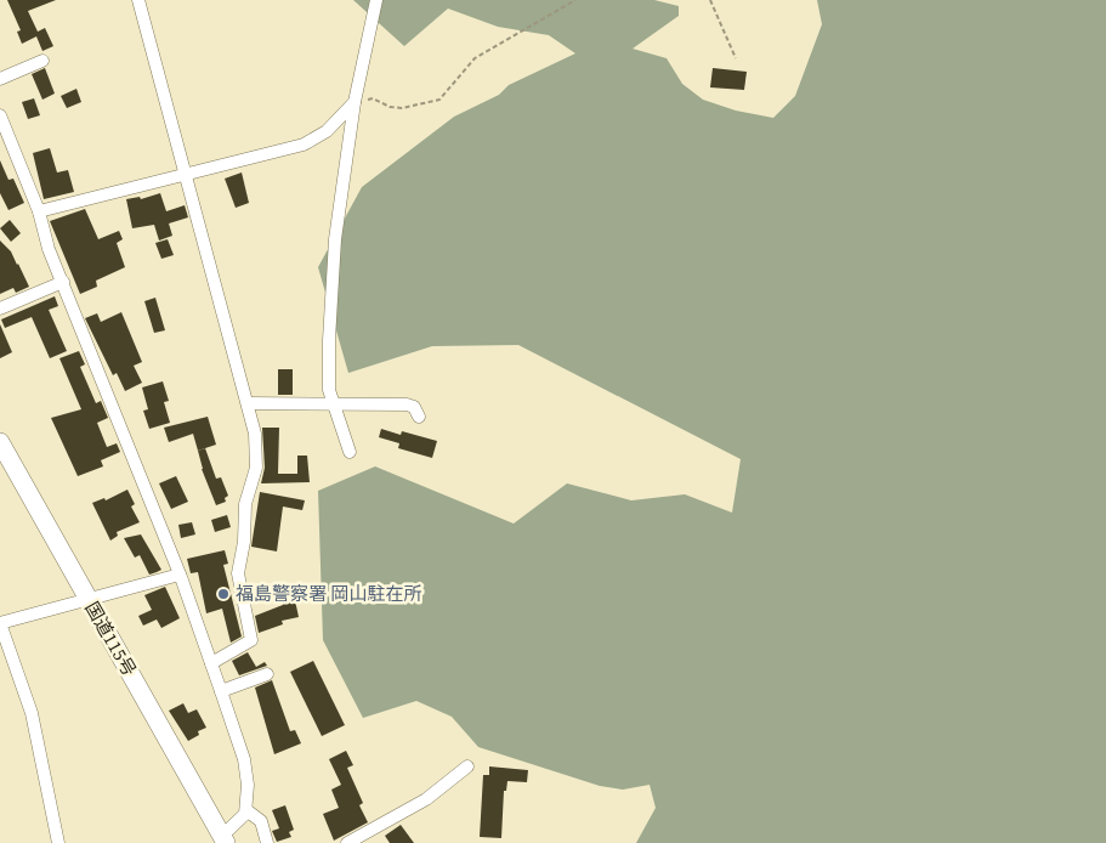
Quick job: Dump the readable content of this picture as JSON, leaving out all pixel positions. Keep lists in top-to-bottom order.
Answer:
{
  "streets": {
    "highway": ["国道115号"]
  },
  "places": ["福島警察署 岡山駐在所"]
}
